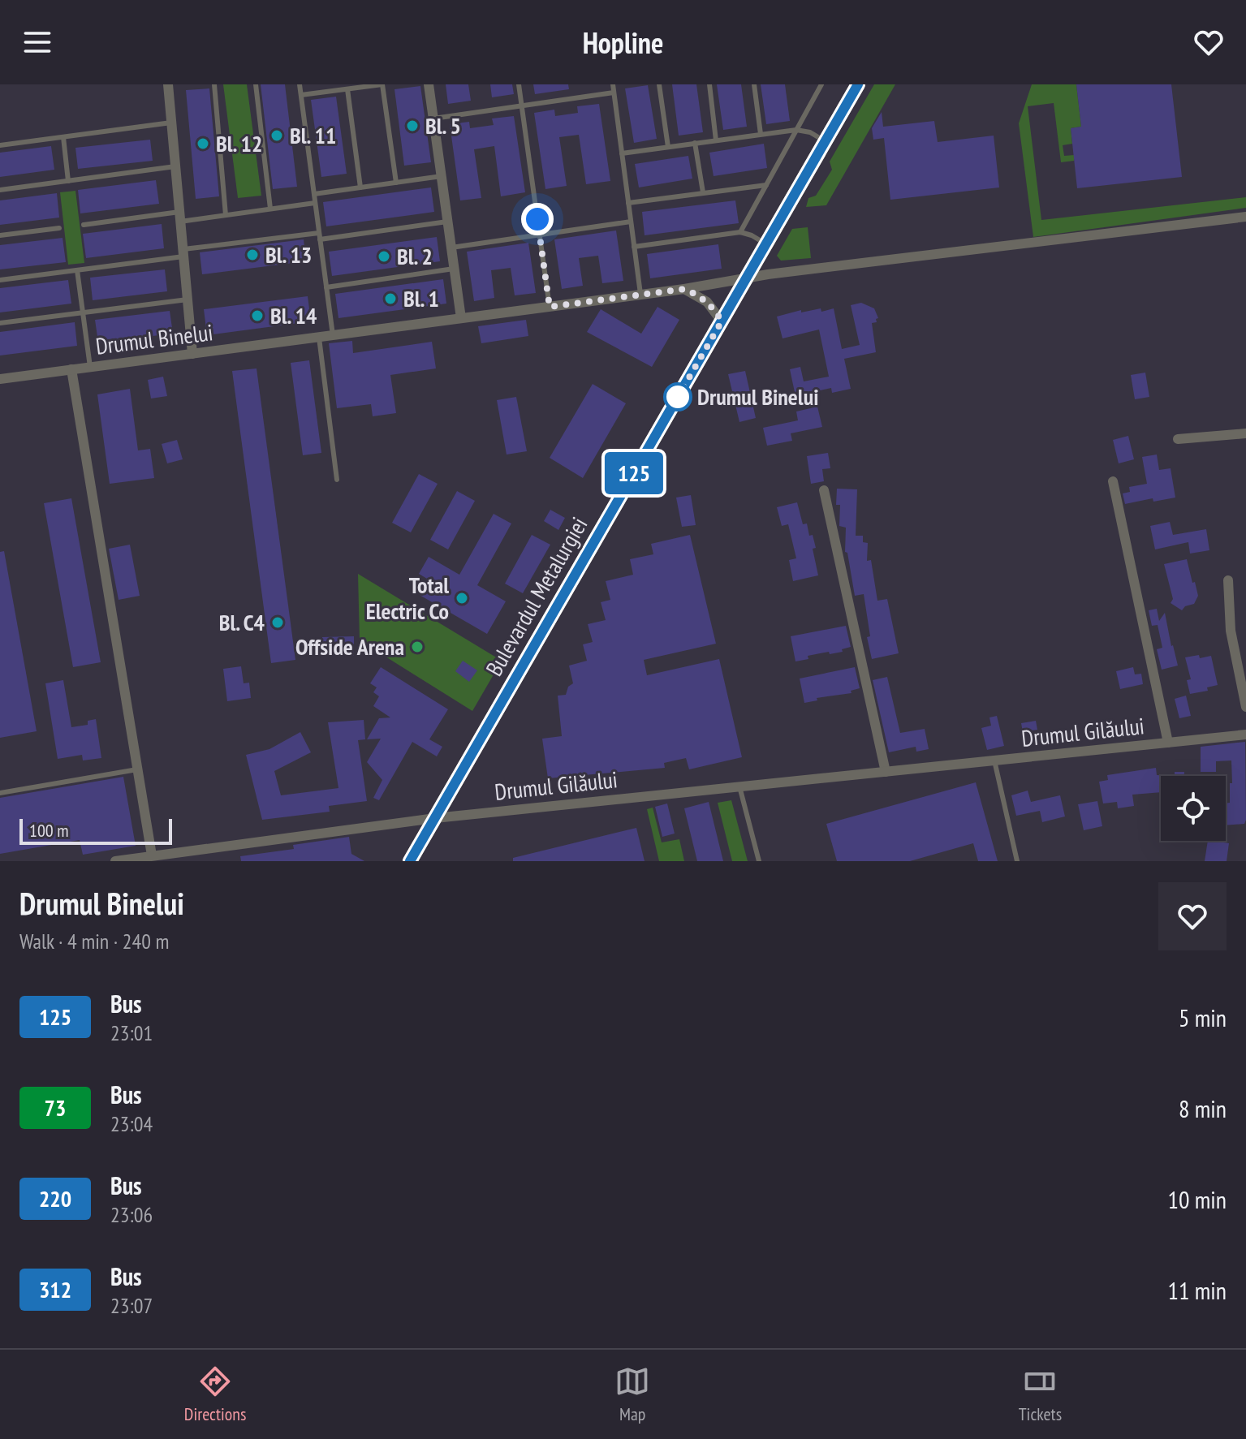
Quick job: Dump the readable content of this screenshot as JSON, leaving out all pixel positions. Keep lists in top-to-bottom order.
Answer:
{
  "streets": {
    "main road": ["Bulevardul Metalurgiei"],
    "street": ["Drumul Binelui", "Drumul Gilăului"]
  },
  "crossings": [
    ["Drumul Binelui", "Bulevardul Metalurgiei"],
    ["Drumul Binelui", "Drumul Gilăului"],
    ["Bulevardul Metalurgiei", "Drumul Gilăului"]
  ],
  "places": [
    "Bl. 5",
    "Bl. 11",
    "Bl. 12",
    "Bl. 13",
    "Bl. 2",
    "Bl. 1",
    "Bl. 14",
    "Drumul Binelui",
    "Total Electric Co",
    "Bl. C4",
    "Offside Arena"
  ],
  "lines": ["bus line 125"],
  "scale_bar": "100 m",
  "page": {
    "header": "Hopline",
    "on_map": "125",
    "scale": "100 m",
    "heading": ["Drumul Binelui", "Walk · 4 min · 240 m"],
    "list": [
      {
        "mark": "125",
        "name": "Bus",
        "note": "23:01",
        "value": "5 min"
      },
      {
        "mark": "73",
        "name": "Bus",
        "note": "23:04",
        "value": "8 min"
      },
      {
        "mark": "220",
        "name": "Bus",
        "note": "23:06",
        "value": "10 min"
      },
      {
        "mark": "312",
        "name": "Bus",
        "note": "23:07",
        "value": "11 min"
      }
    ],
    "tabs": ["Directions", "Map", "Tickets"]
  }
}
